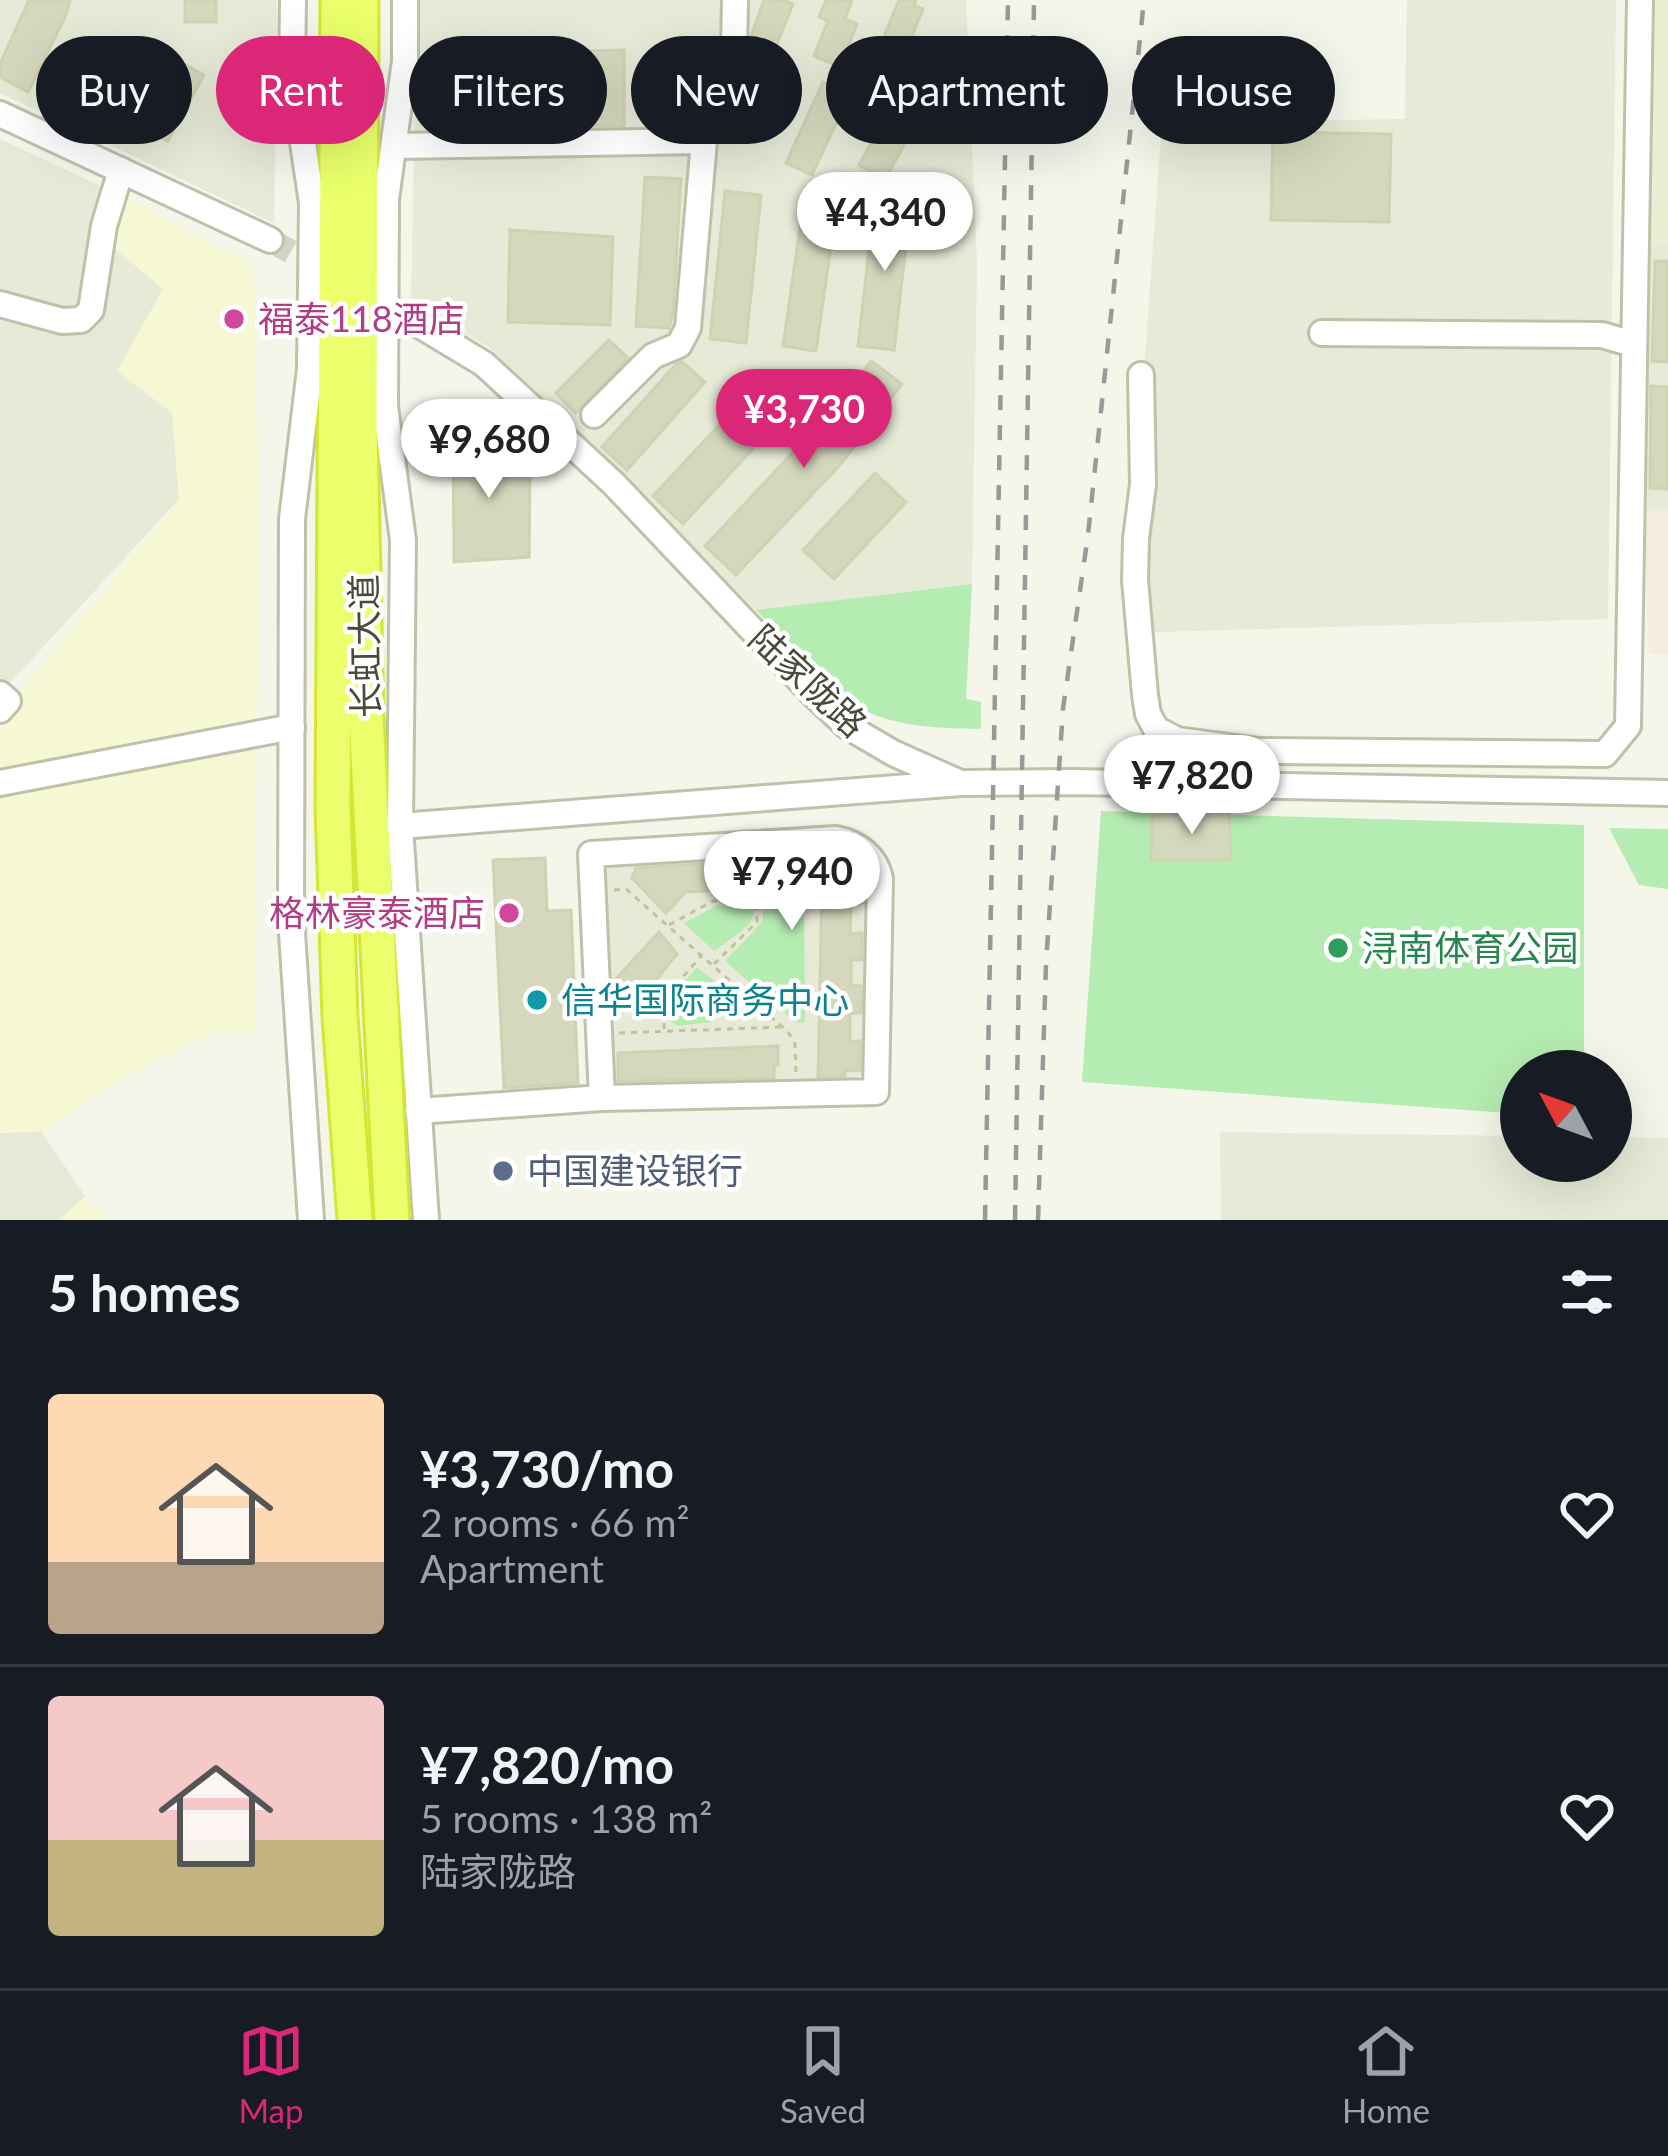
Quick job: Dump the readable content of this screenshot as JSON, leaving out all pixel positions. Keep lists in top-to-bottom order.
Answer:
{
  "streets": {
    "highway": ["长虹大道"],
    "street": ["陆家陇路"]
  },
  "places": [
    "福泰118酒店",
    "格林豪泰酒店",
    "浔南体育公园",
    "信华国际商务中心",
    "中国建设银行"
  ],
  "north": "top left",
  "page": {
    "chip": [
      "Buy",
      "Rent",
      "Filters",
      "New",
      "Apartment",
      "House"
    ],
    "price": [
      "¥4,340",
      "¥3,730",
      "¥9,680",
      "¥7,820",
      "¥7,940"
    ],
    "heading": "5 homes",
    "list": [
      {
        "name": "¥3,730/mo",
        "note": "2 rooms · 66 m² · Apartment"
      },
      {
        "name": "¥7,820/mo",
        "note": "5 rooms · 138 m² · 陆家陇路"
      }
    ],
    "tabs": ["Map", "Saved", "Home"]
  }
}
